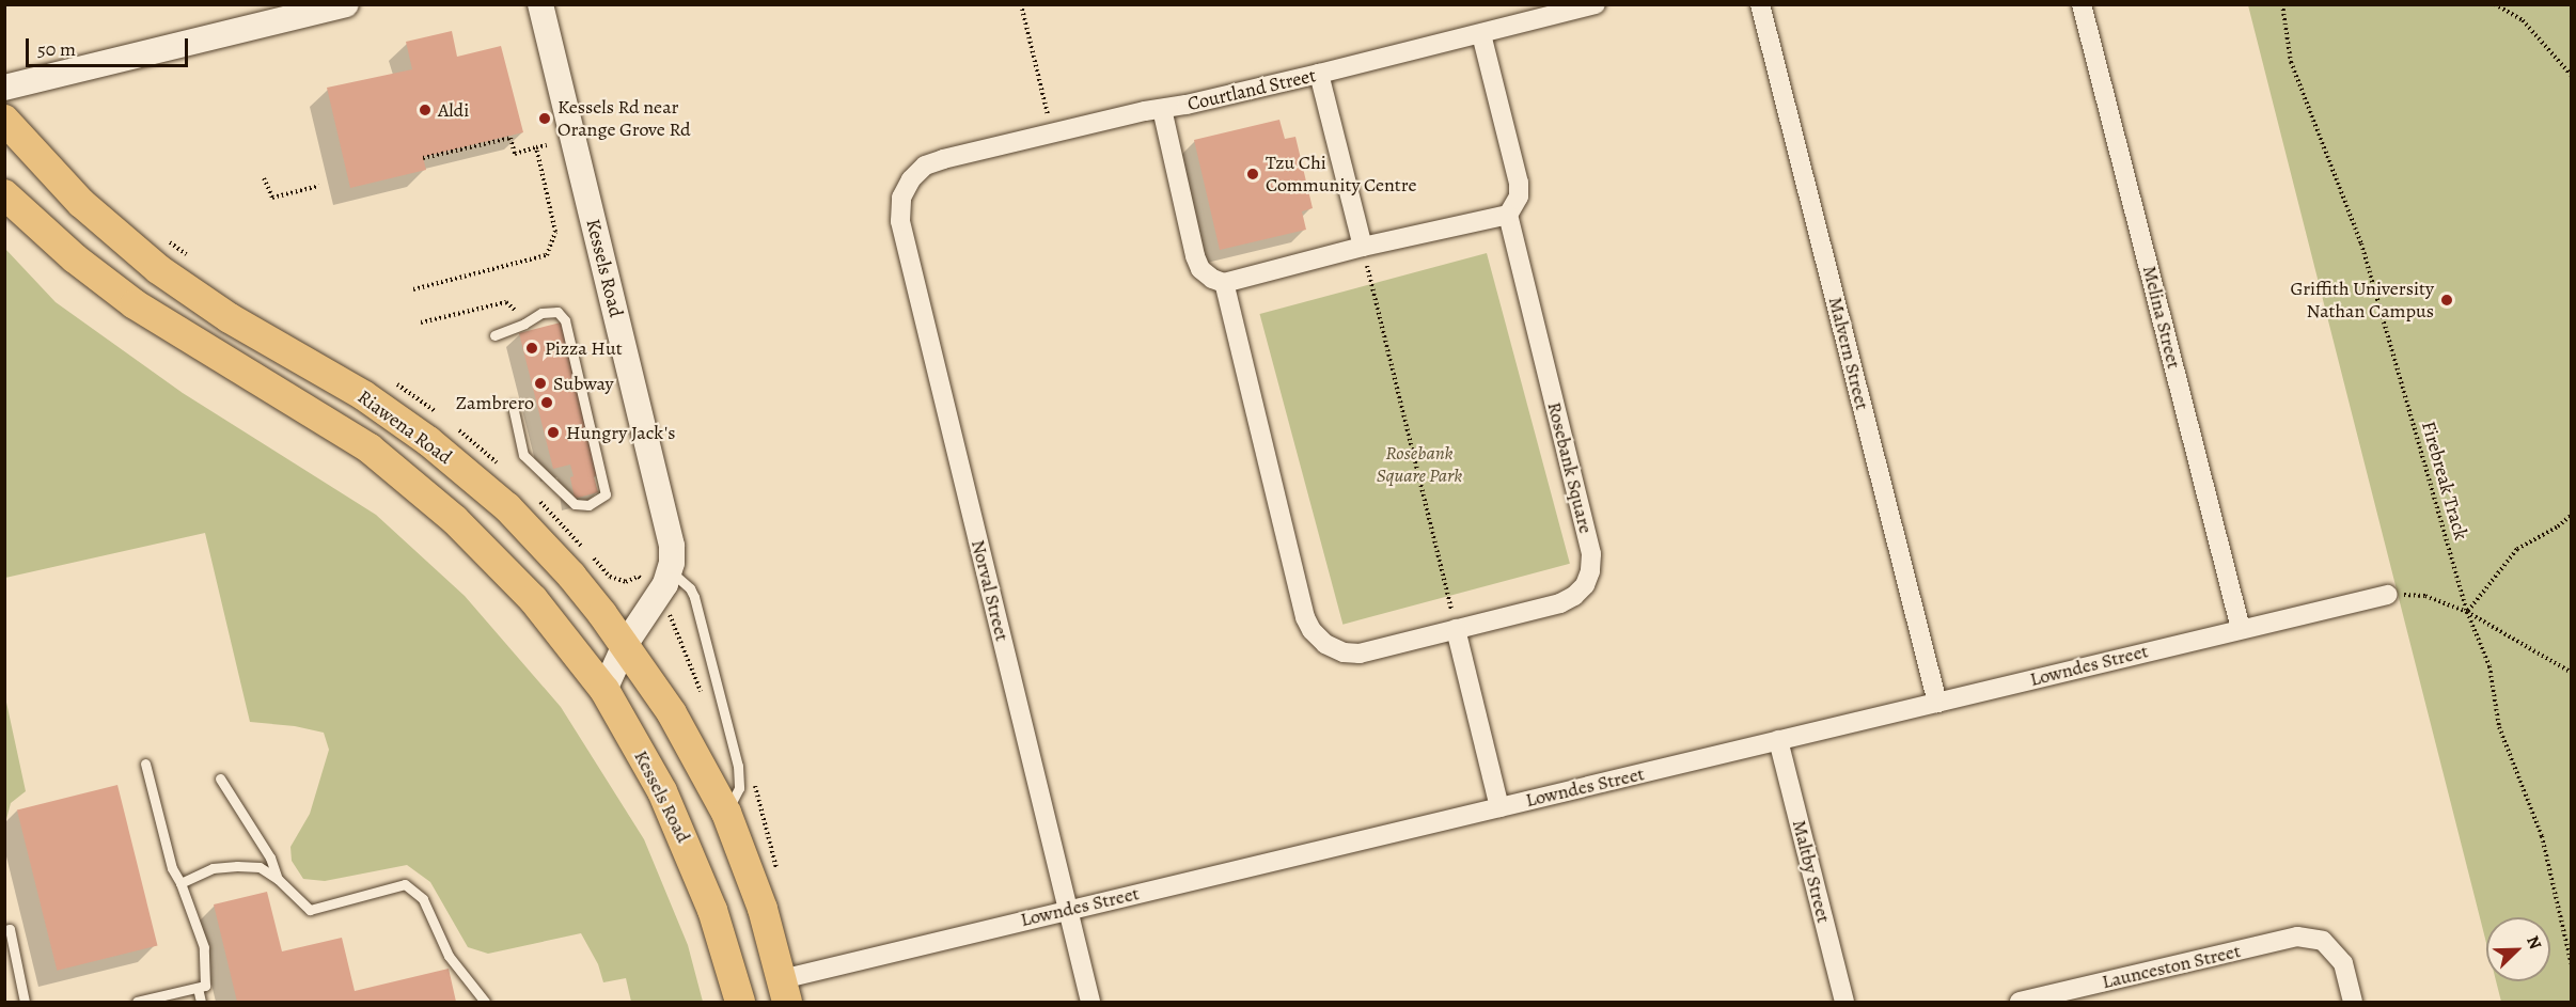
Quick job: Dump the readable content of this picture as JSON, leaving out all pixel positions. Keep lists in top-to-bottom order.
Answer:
{
  "streets": {
    "highway": ["Kessels Road", "Riawena Road"],
    "street": [
      "Courtland Street",
      "Melina Street",
      "Malvern Street",
      "Rosebank Square",
      "Norval Street",
      "Lowndes Street",
      "Maltby Street",
      "Launceston Street"
    ],
    "path": ["Firebreak Track"]
  },
  "crossings": [
    ["Courtland Street", "Norval Street"],
    ["Kessels Road", "Riawena Road"],
    ["Melina Street", "Lowndes Street"],
    ["Malvern Street", "Lowndes Street"],
    ["Norval Street", "Lowndes Street"],
    ["Lowndes Street", "Maltby Street"]
  ],
  "parks": ["Rosebank Square Park"],
  "places": [
    "Aldi",
    "Kessels Rd near Orange Grove Rd",
    "Tzu Chi Community Centre",
    "Griffith University Nathan Campus",
    "Pizza Hut",
    "Subway",
    "Zambrero",
    "Hungry Jack's"
  ],
  "scale_bar": "50 m",
  "north": "top right"
}
